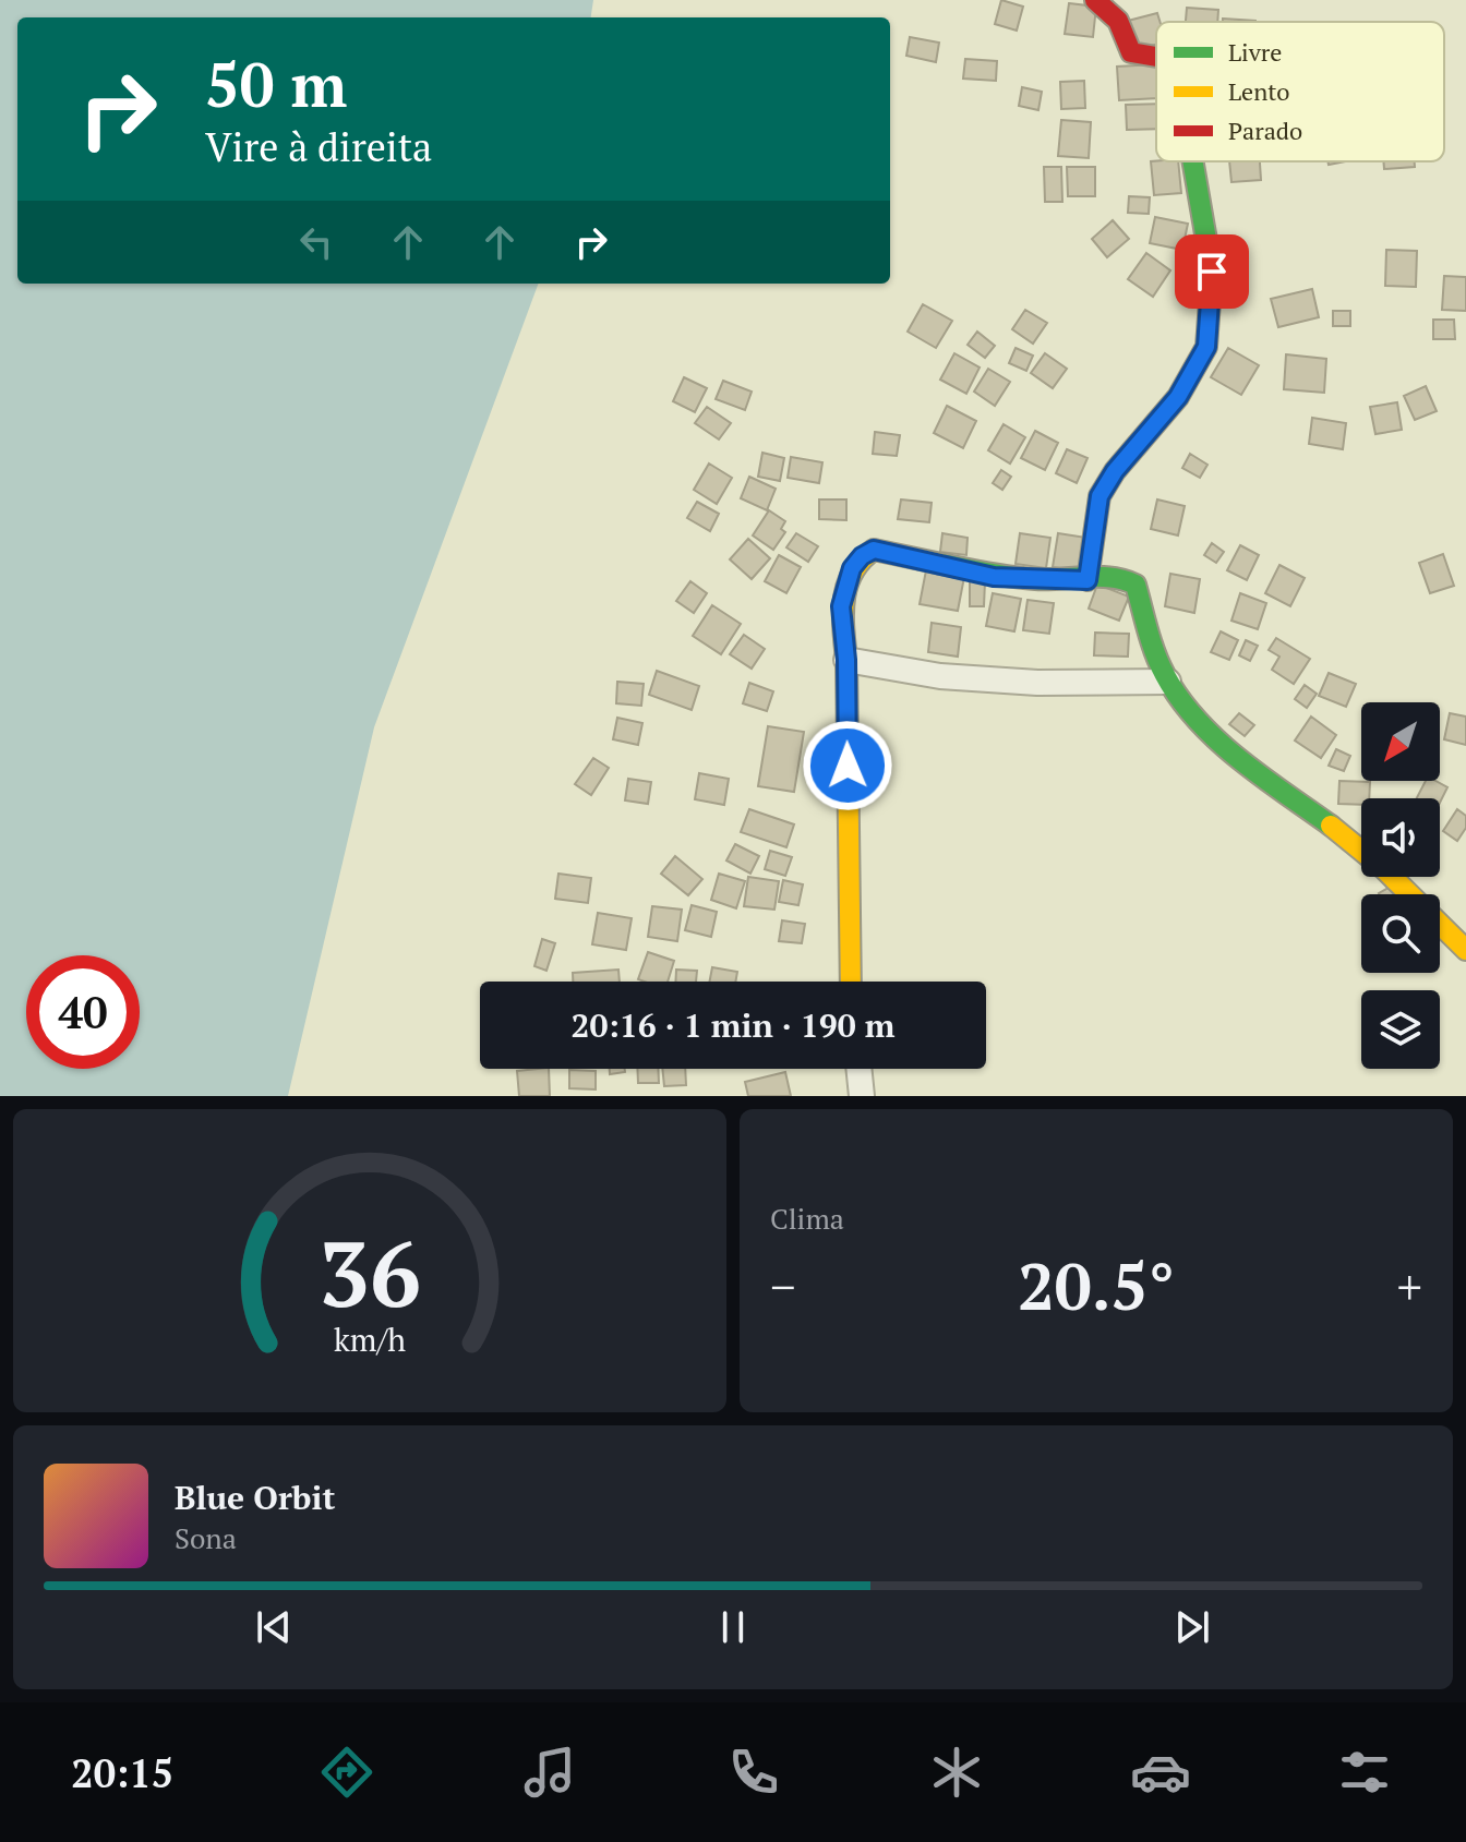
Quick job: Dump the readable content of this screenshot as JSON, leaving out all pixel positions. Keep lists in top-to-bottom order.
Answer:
{
  "legend": ["Livre", "Lento", "Parado"],
  "north": "bottom left",
  "page": {
    "turn": ["50 m", "Vire à direita"],
    "limit": "40",
    "trip": "20:16 · 1 min · 190 m",
    "tile": "Clima",
    "heat": ["−", "20.5°", "+"],
    "song": ["Blue Orbit", "Sona"],
    "tabs": "20:15",
    "gauge": ["36", "km/h"]
  }
}
